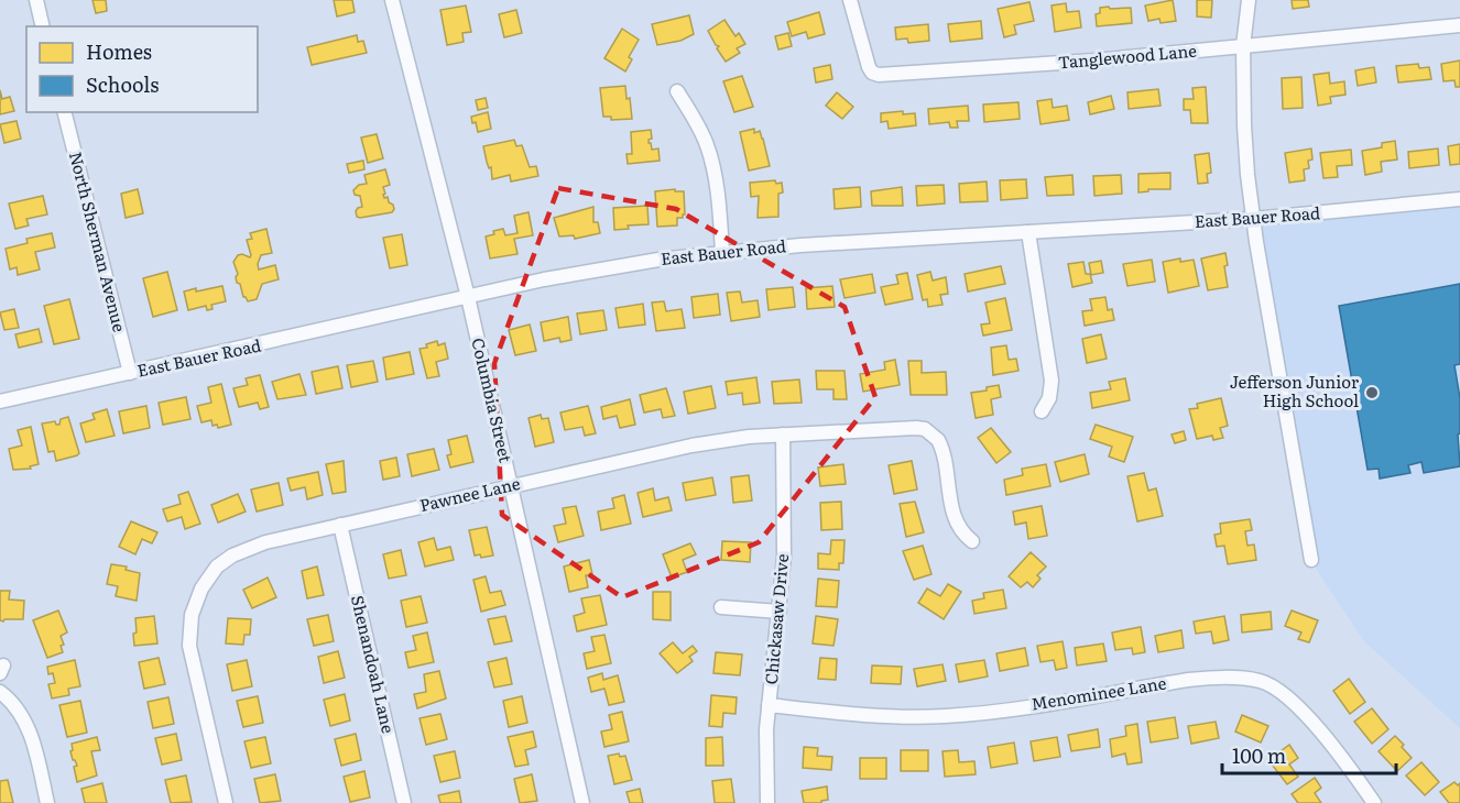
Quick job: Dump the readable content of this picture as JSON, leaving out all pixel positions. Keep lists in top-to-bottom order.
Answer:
{
  "streets": {
    "street": [
      "Tanglewood Lane",
      "East Bauer Road",
      "North Sherman Avenue",
      "Columbia Street",
      "Pawnee Lane",
      "Chickasaw Drive",
      "Shenandoah Lane",
      "Menominee Lane"
    ]
  },
  "crossings": [
    ["East Bauer Road", "North Sherman Avenue"],
    ["East Bauer Road", "Columbia Street"],
    ["Columbia Street", "Pawnee Lane"],
    ["Pawnee Lane", "Chickasaw Drive"],
    ["Pawnee Lane", "Shenandoah Lane"],
    ["Chickasaw Drive", "Menominee Lane"]
  ],
  "places": ["Jefferson Junior High School"],
  "legend": ["Homes", "Schools"],
  "scale_bar": "100 m"
}
